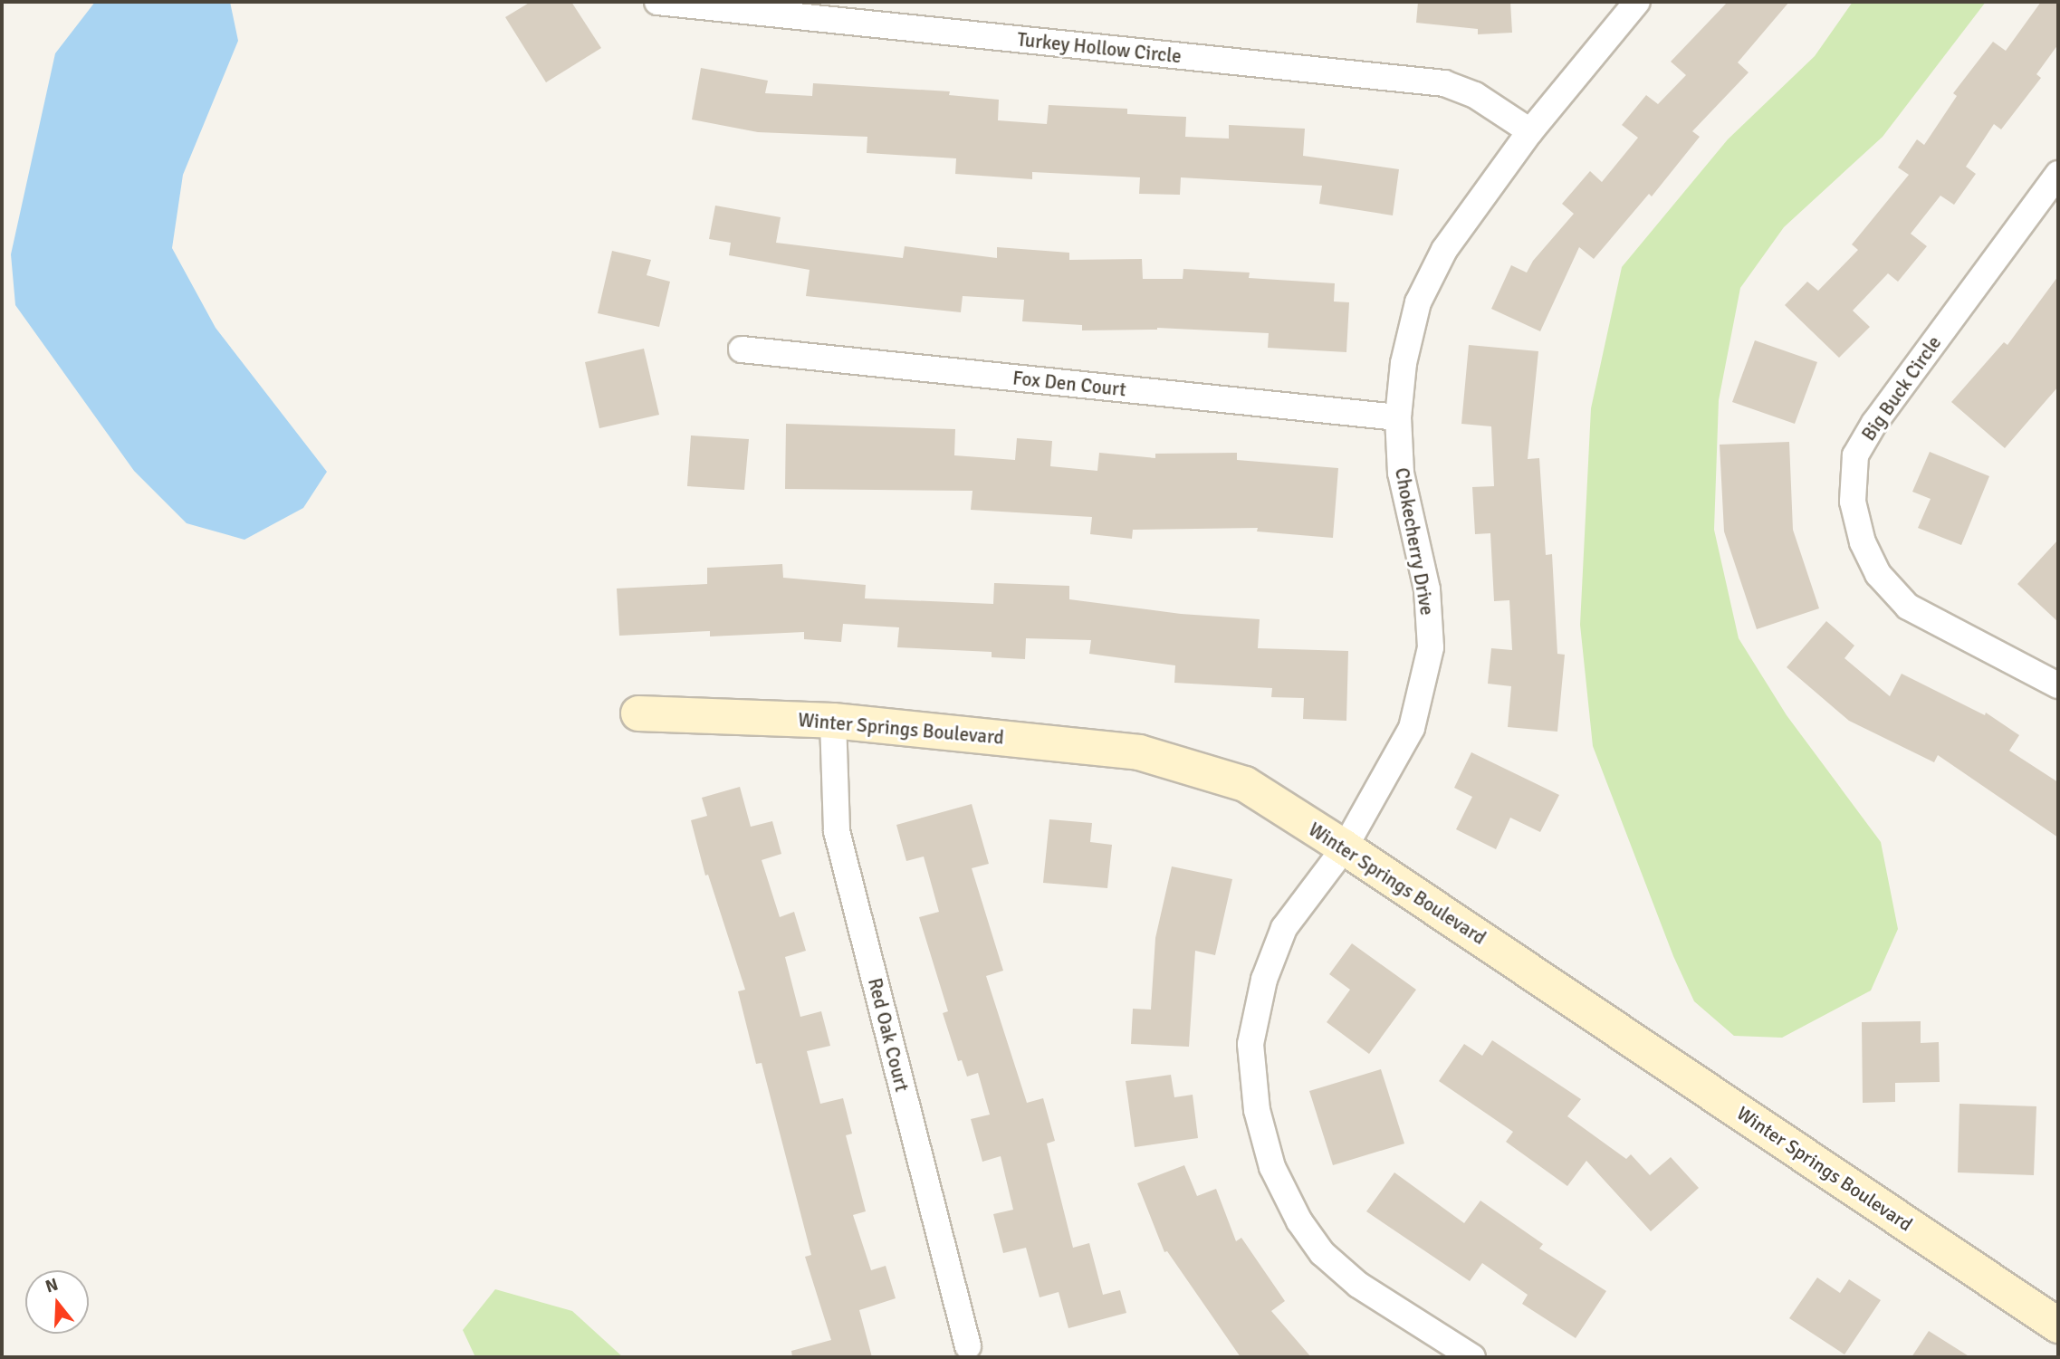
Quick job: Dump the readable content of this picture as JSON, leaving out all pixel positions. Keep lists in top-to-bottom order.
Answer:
{
  "streets": {
    "street": [
      "Turkey Hollow Circle",
      "Fox Den Court",
      "Big Buck Circle",
      "Chokecherry Drive",
      "Winter Springs Boulevard",
      "Red Oak Court"
    ]
  },
  "crossings": [
    ["Turkey Hollow Circle", "Chokecherry Drive"],
    ["Fox Den Court", "Chokecherry Drive"],
    ["Chokecherry Drive", "Winter Springs Boulevard"],
    ["Winter Springs Boulevard", "Red Oak Court"]
  ],
  "north": "top"
}
